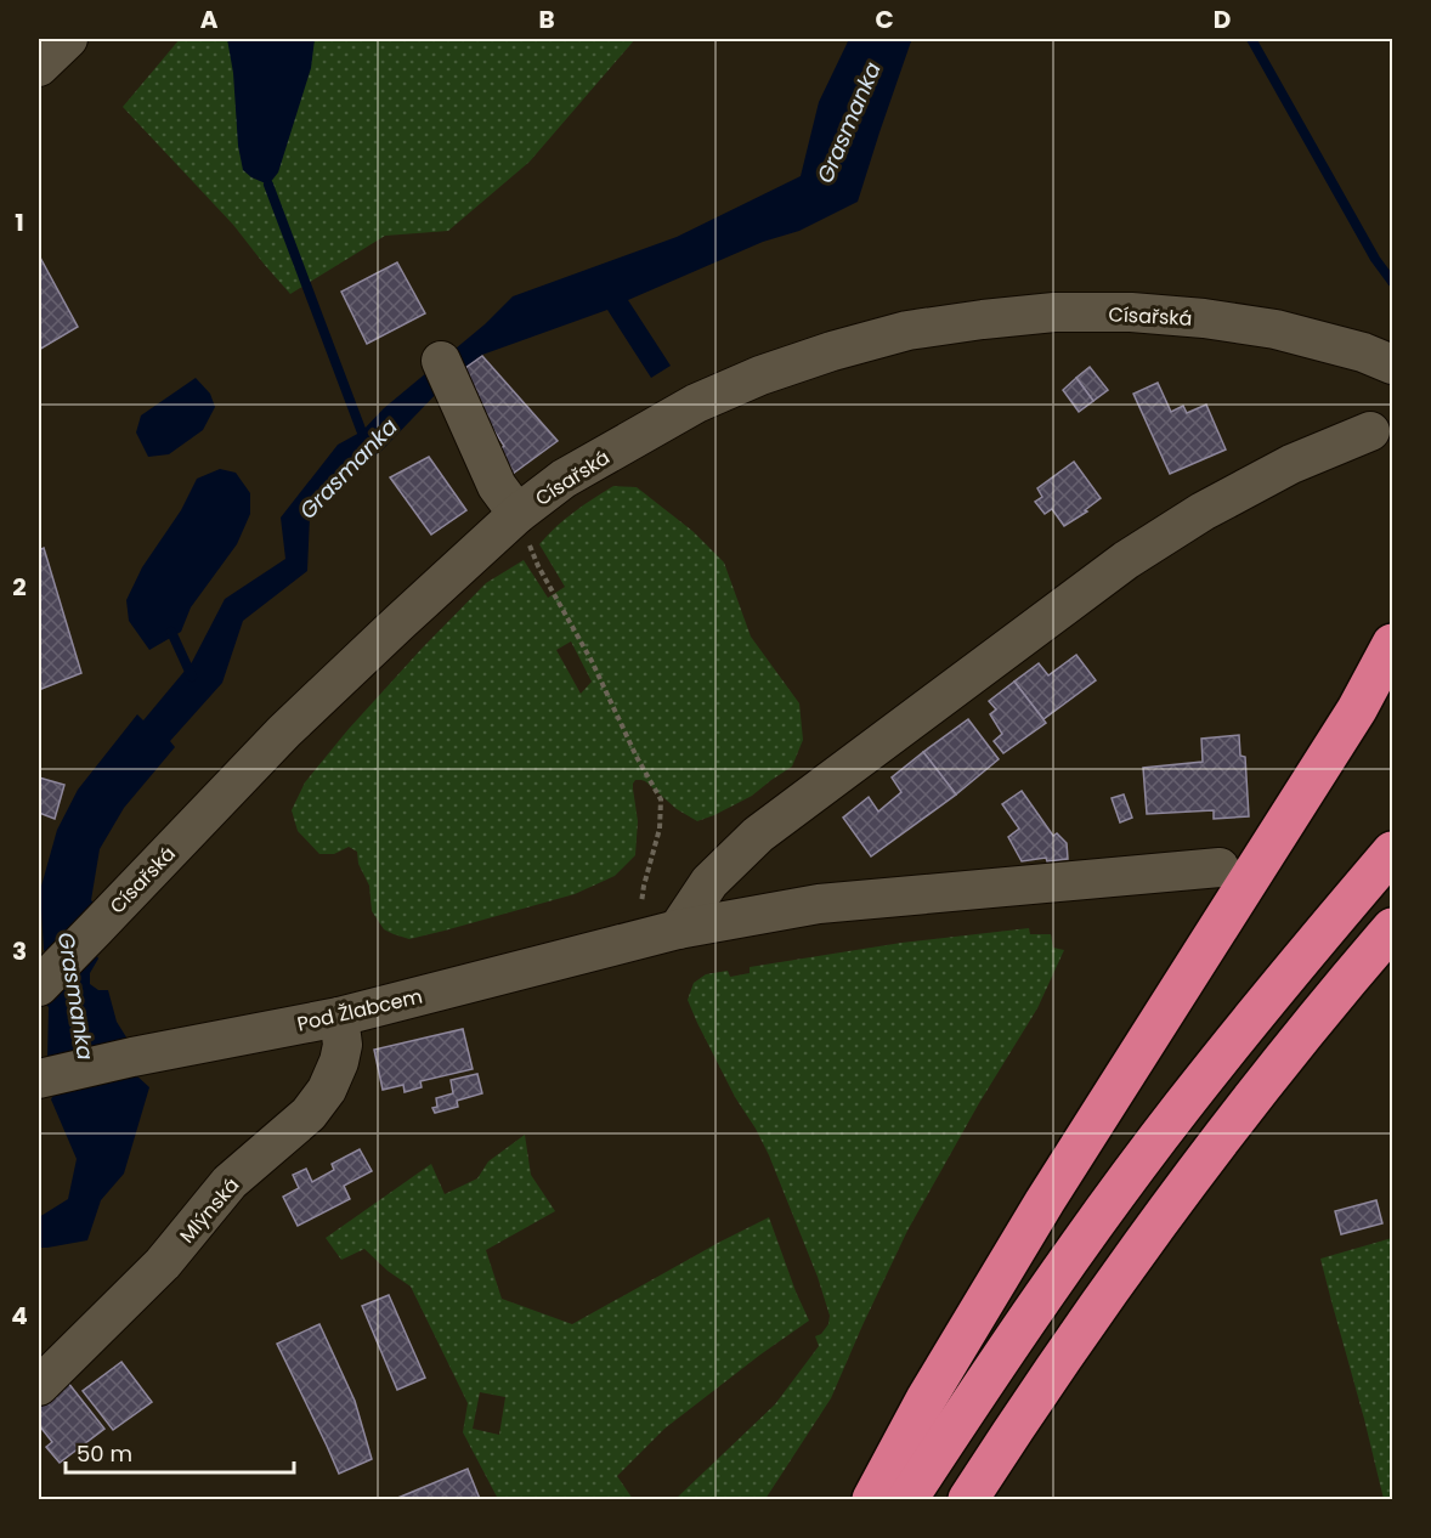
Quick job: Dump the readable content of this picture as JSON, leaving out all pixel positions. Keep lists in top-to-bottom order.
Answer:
{
  "streets": {
    "street": ["Císařská", "Pod Žlabcem", "Mlýnská"]
  },
  "crossings": [
    ["Pod Žlabcem", "Mlýnská"]
  ],
  "water": ["Grasmanka"],
  "scale_bar": "50 m",
  "grid": {
    "columns": [
      "A",
      "B",
      "C",
      "D"
    ],
    "rows": [
      "1",
      "2",
      "3",
      "4"
    ]
  }
}
